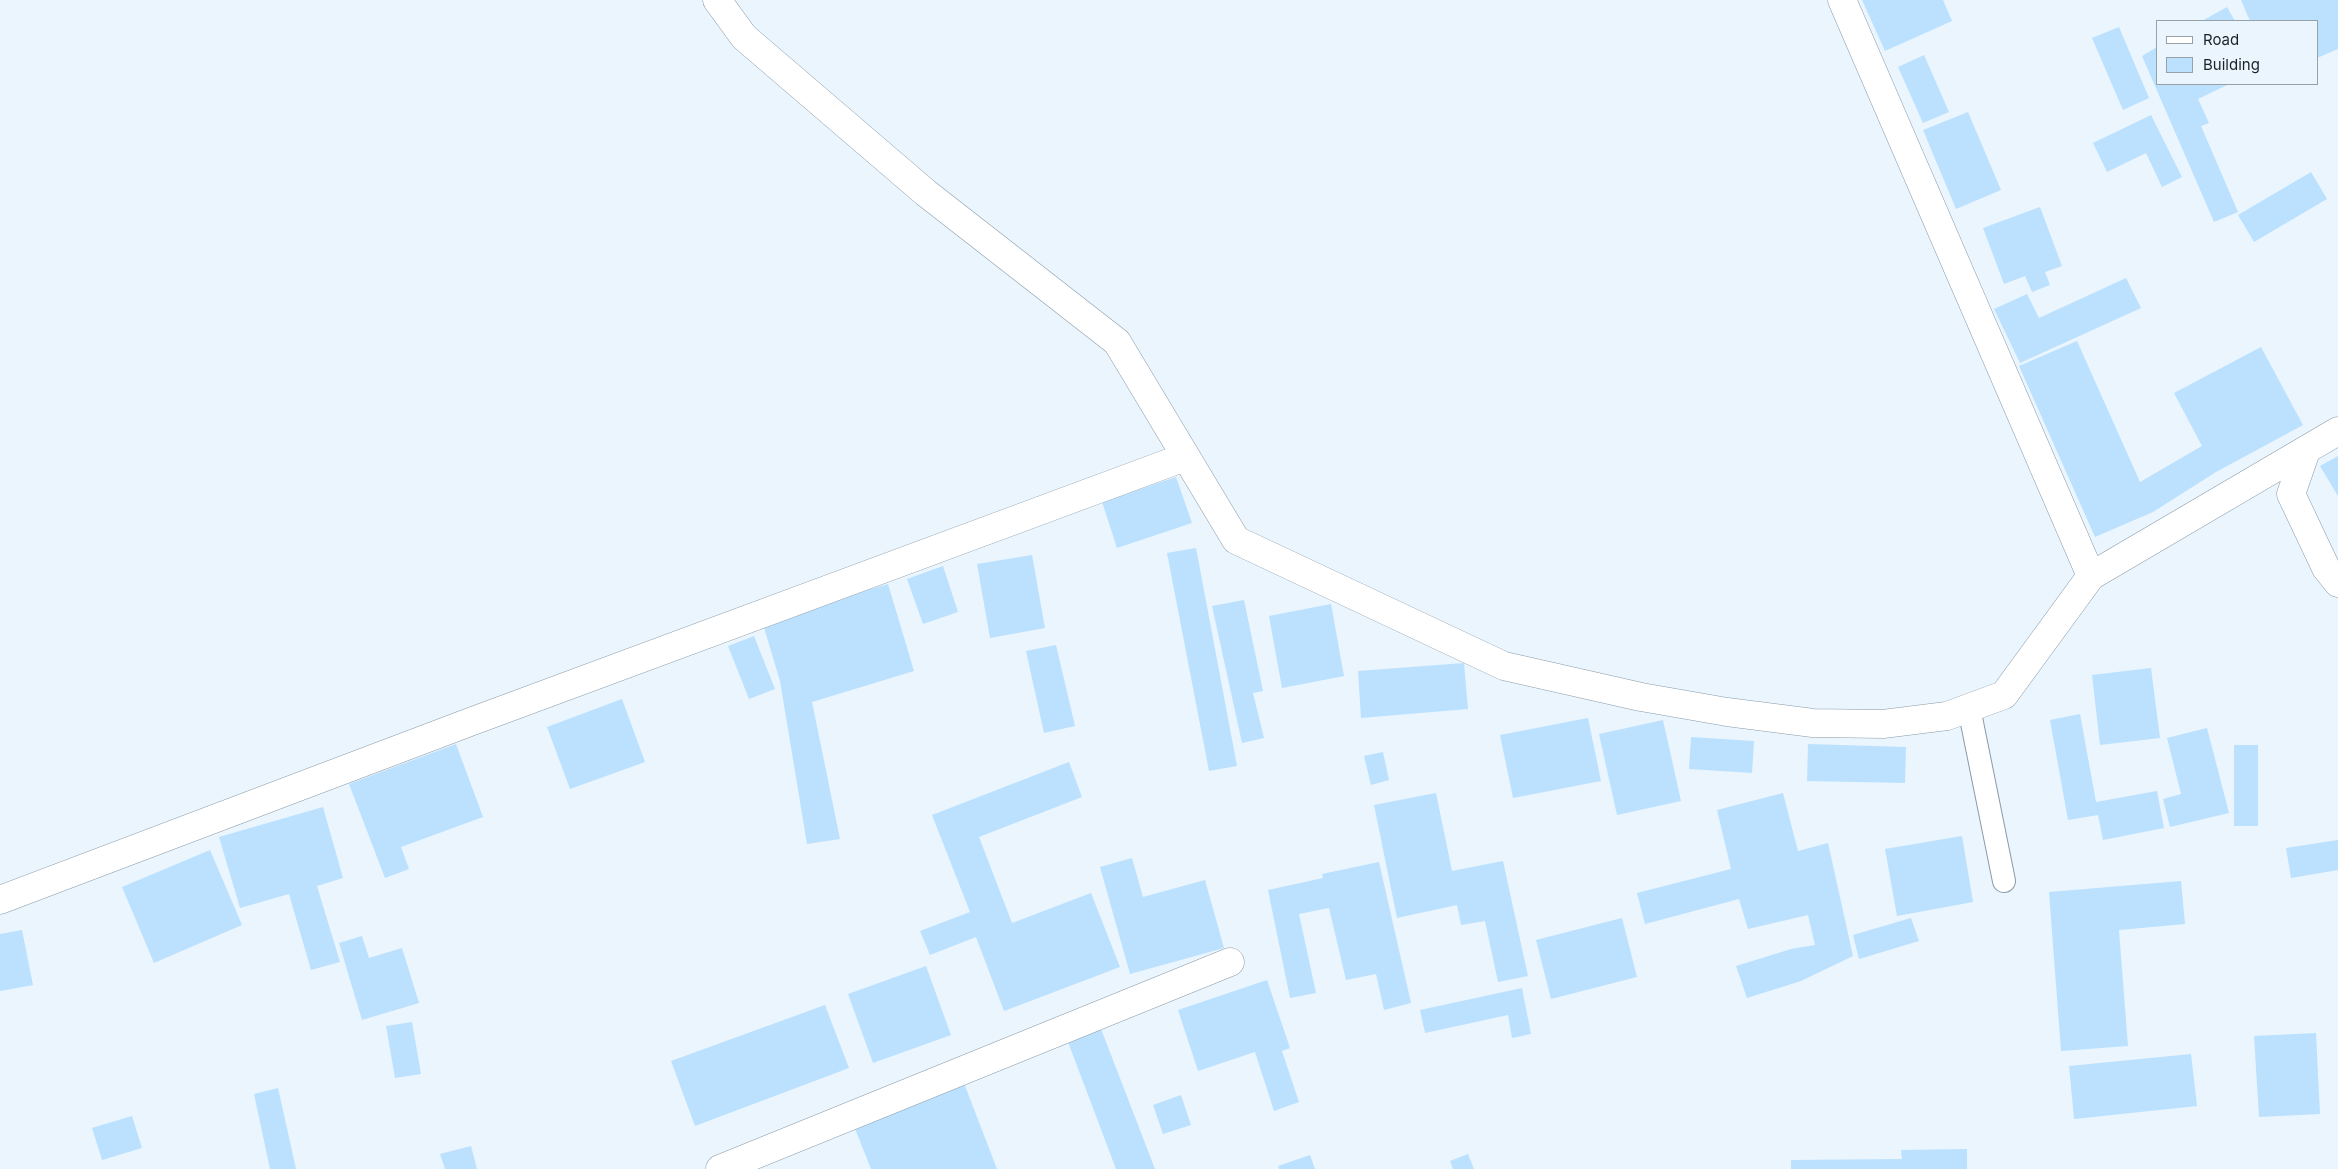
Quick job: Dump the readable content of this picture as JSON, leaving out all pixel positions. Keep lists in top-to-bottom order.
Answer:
{
  "legend": ["Road", "Building"]
}
